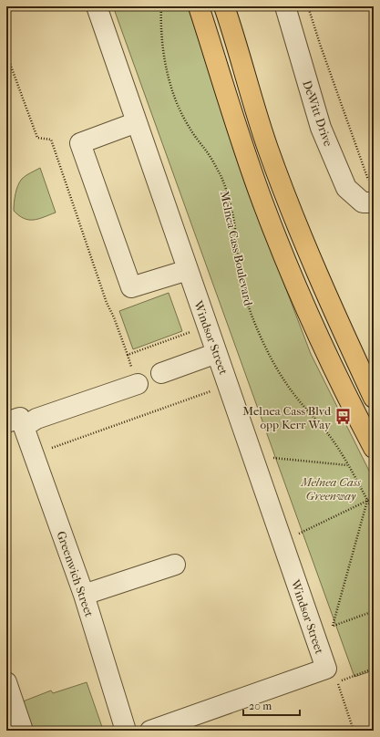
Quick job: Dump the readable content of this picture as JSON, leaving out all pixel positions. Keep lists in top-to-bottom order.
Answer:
{
  "streets": {
    "street": ["DeWitt Drive", "Windsor Street", "Greenwich Street"],
    "path": ["Melnea Cass Boulevard"]
  },
  "parks": ["Melnea Cass Greenway"],
  "places": {
    "bus stop": ["Melnea Cass Blvd opp Kerr Way"]
  },
  "scale_bar": "20 m"
}
